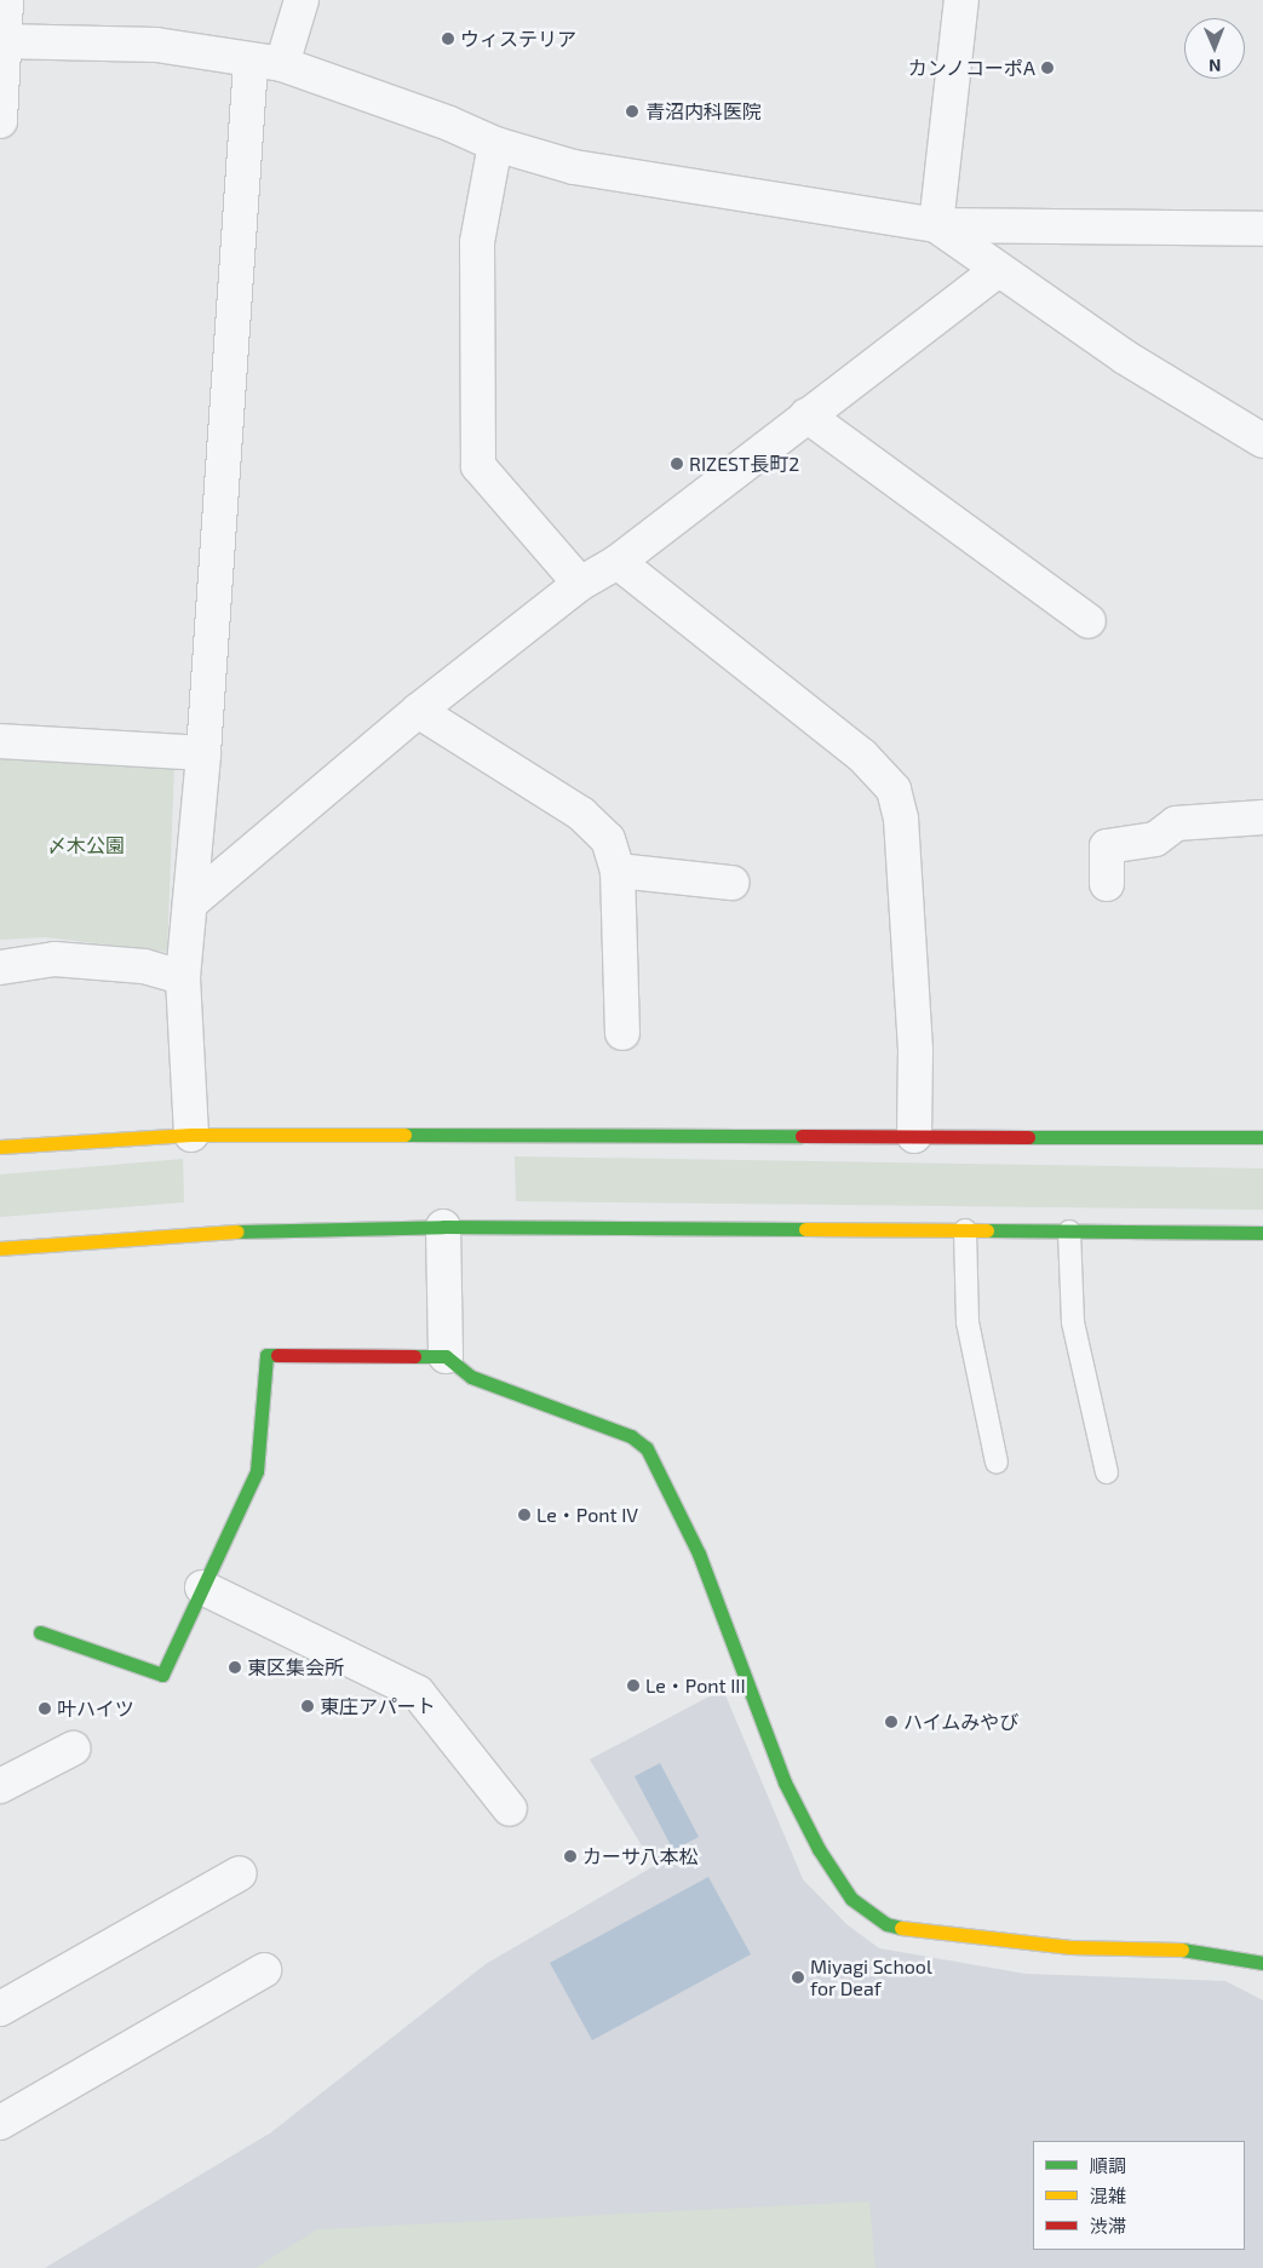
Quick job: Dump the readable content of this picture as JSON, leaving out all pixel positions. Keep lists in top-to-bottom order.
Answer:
{
  "parks": ["〆木公園"],
  "places": [
    "ウィステリア",
    "カンノコーポA",
    "青沼内科医院",
    "RIZEST長町2",
    "Le・Pont IV",
    "東区集会所",
    "Le・Pont III",
    "東庄アパート",
    "叶ハイツ",
    "ハイムみやび",
    "カーサ八本松",
    "Miyagi School for Deaf"
  ],
  "legend": ["順調", "混雑", "渋滞"],
  "north": "bottom"
}
